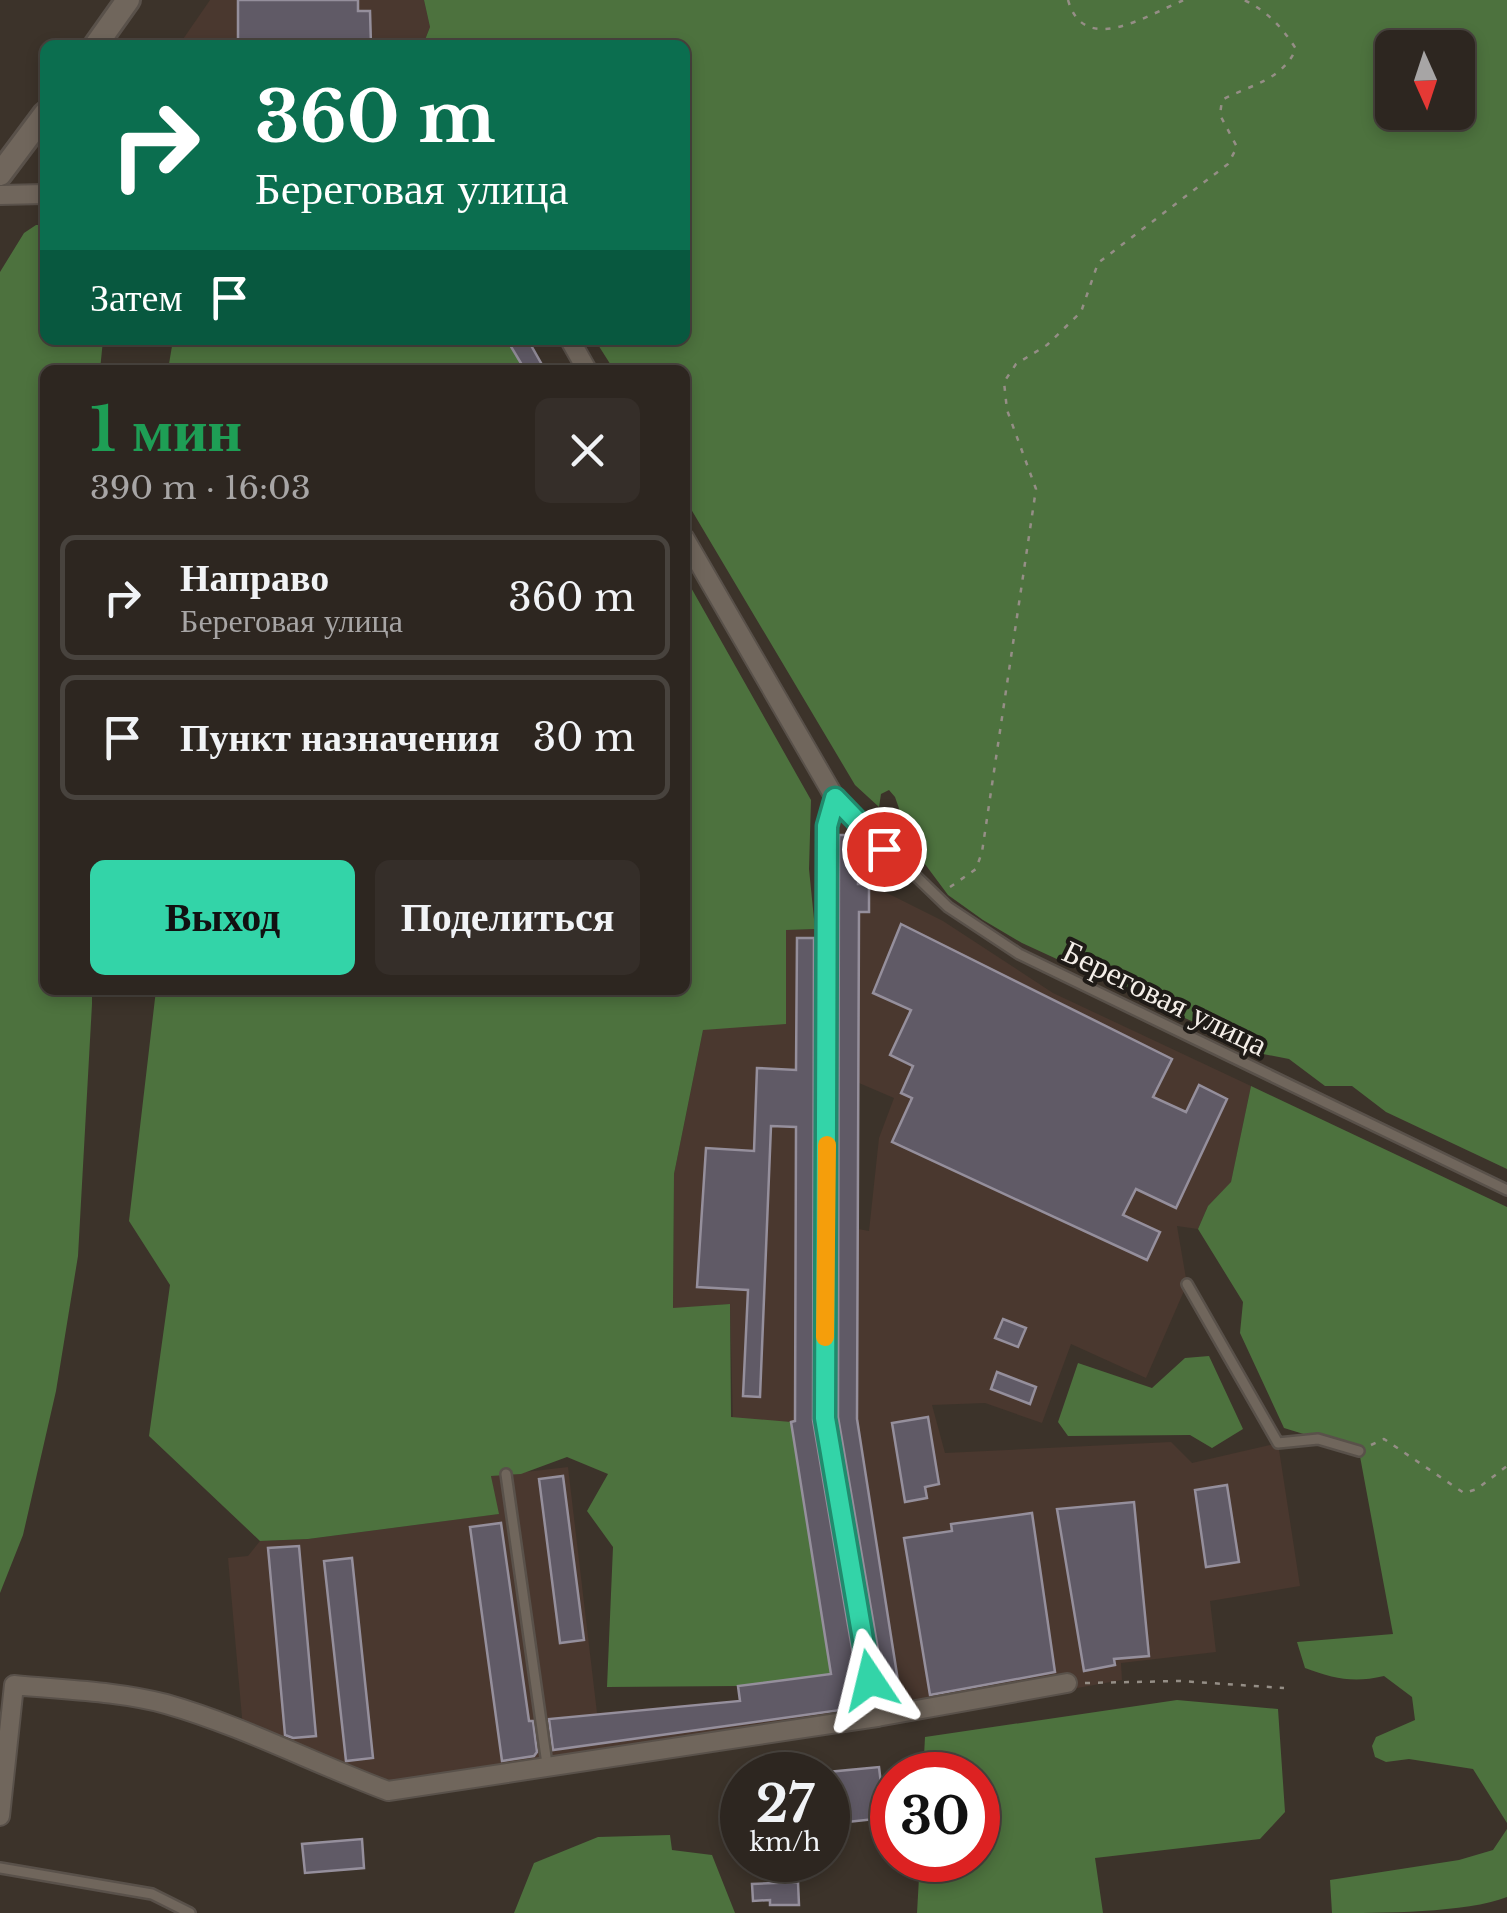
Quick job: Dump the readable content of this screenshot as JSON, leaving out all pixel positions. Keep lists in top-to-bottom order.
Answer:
{
  "streets": {
    "lane": ["Береговая улица"]
  },
  "north": "bottom",
  "page": {
    "turn": ["360 m", "Береговая улица"],
    "then": "Затем",
    "heading": ["1 мин", "390 m · 16:03"],
    "list": [
      {
        "name": "Направо",
        "note": "Береговая улица",
        "value": "360 m"
      },
      {
        "name": "Пункт назначения",
        "value": "30 m"
      }
    ],
    "buttons": ["Выход", "Поделиться"],
    "speed": "27 km/h",
    "limit": "30"
  }
}
